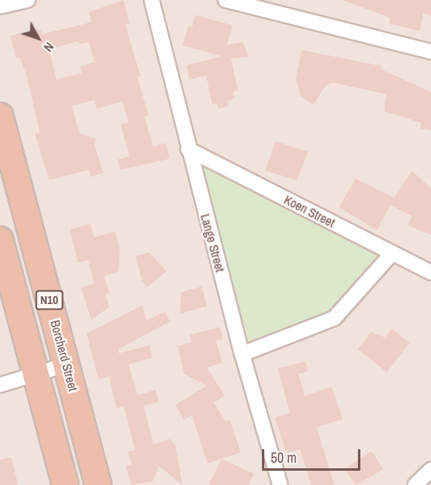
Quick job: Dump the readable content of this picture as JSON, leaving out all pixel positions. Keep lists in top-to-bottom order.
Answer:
{
  "streets": {
    "highway": ["N10", "Borcherd Street"],
    "street": ["Koen Street", "Lange Street"]
  },
  "crossings": [
    ["Koen Street", "Lange Street"]
  ],
  "scale_bar": "50 m",
  "north": "bottom right"
}
